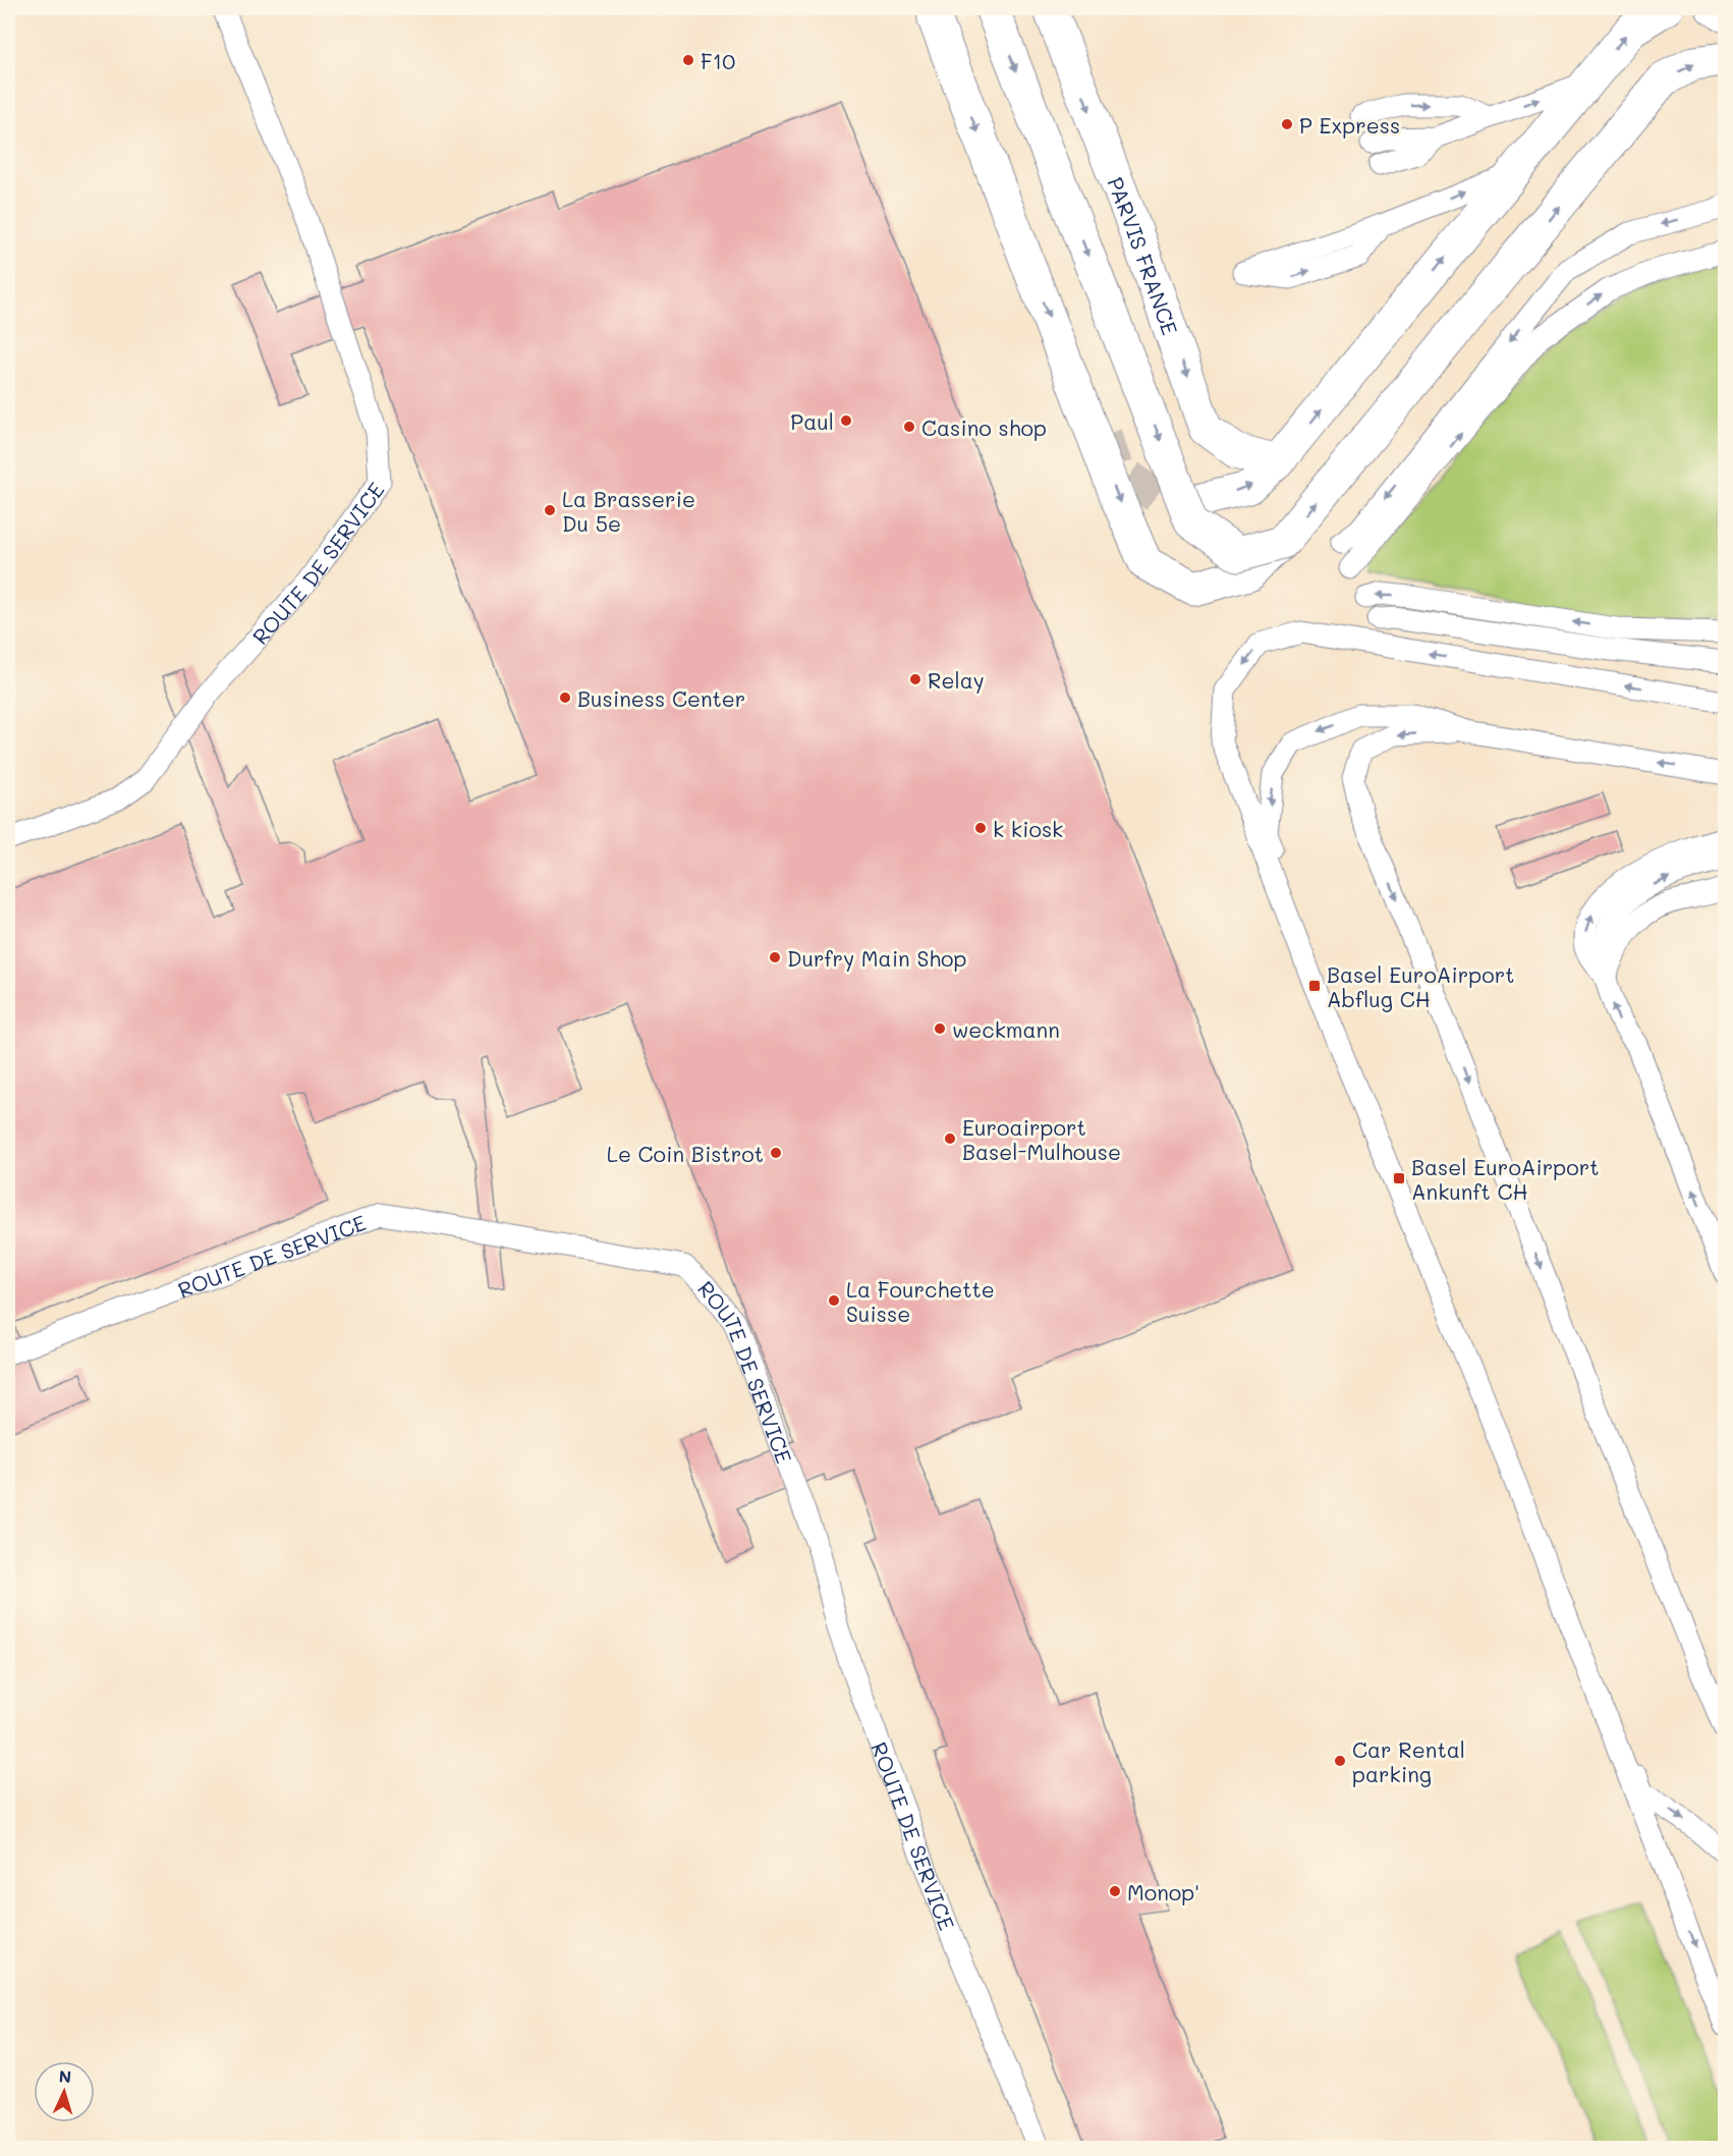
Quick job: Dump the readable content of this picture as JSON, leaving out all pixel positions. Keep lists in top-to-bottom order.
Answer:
{
  "streets": {
    "street": ["PARVIS FRANCE"],
    "lane": ["ROUTE DE SERVICE"]
  },
  "places": {
    "other": [
      "F10",
      "P Express",
      "Paul",
      "Casino shop",
      "La Brasserie Du 5e",
      "Relay",
      "Business Center",
      "k kiosk",
      "Durfry Main Shop",
      "weckmann",
      "Euroairport Basel-Mulhouse",
      "Le Coin Bistrot",
      "La Fourchette Suisse",
      "Car Rental parking",
      "Monop'"
    ],
    "transit": ["Basel EuroAirport Abflug CH", "Basel EuroAirport Ankunft CH"]
  },
  "north": "top"
}
